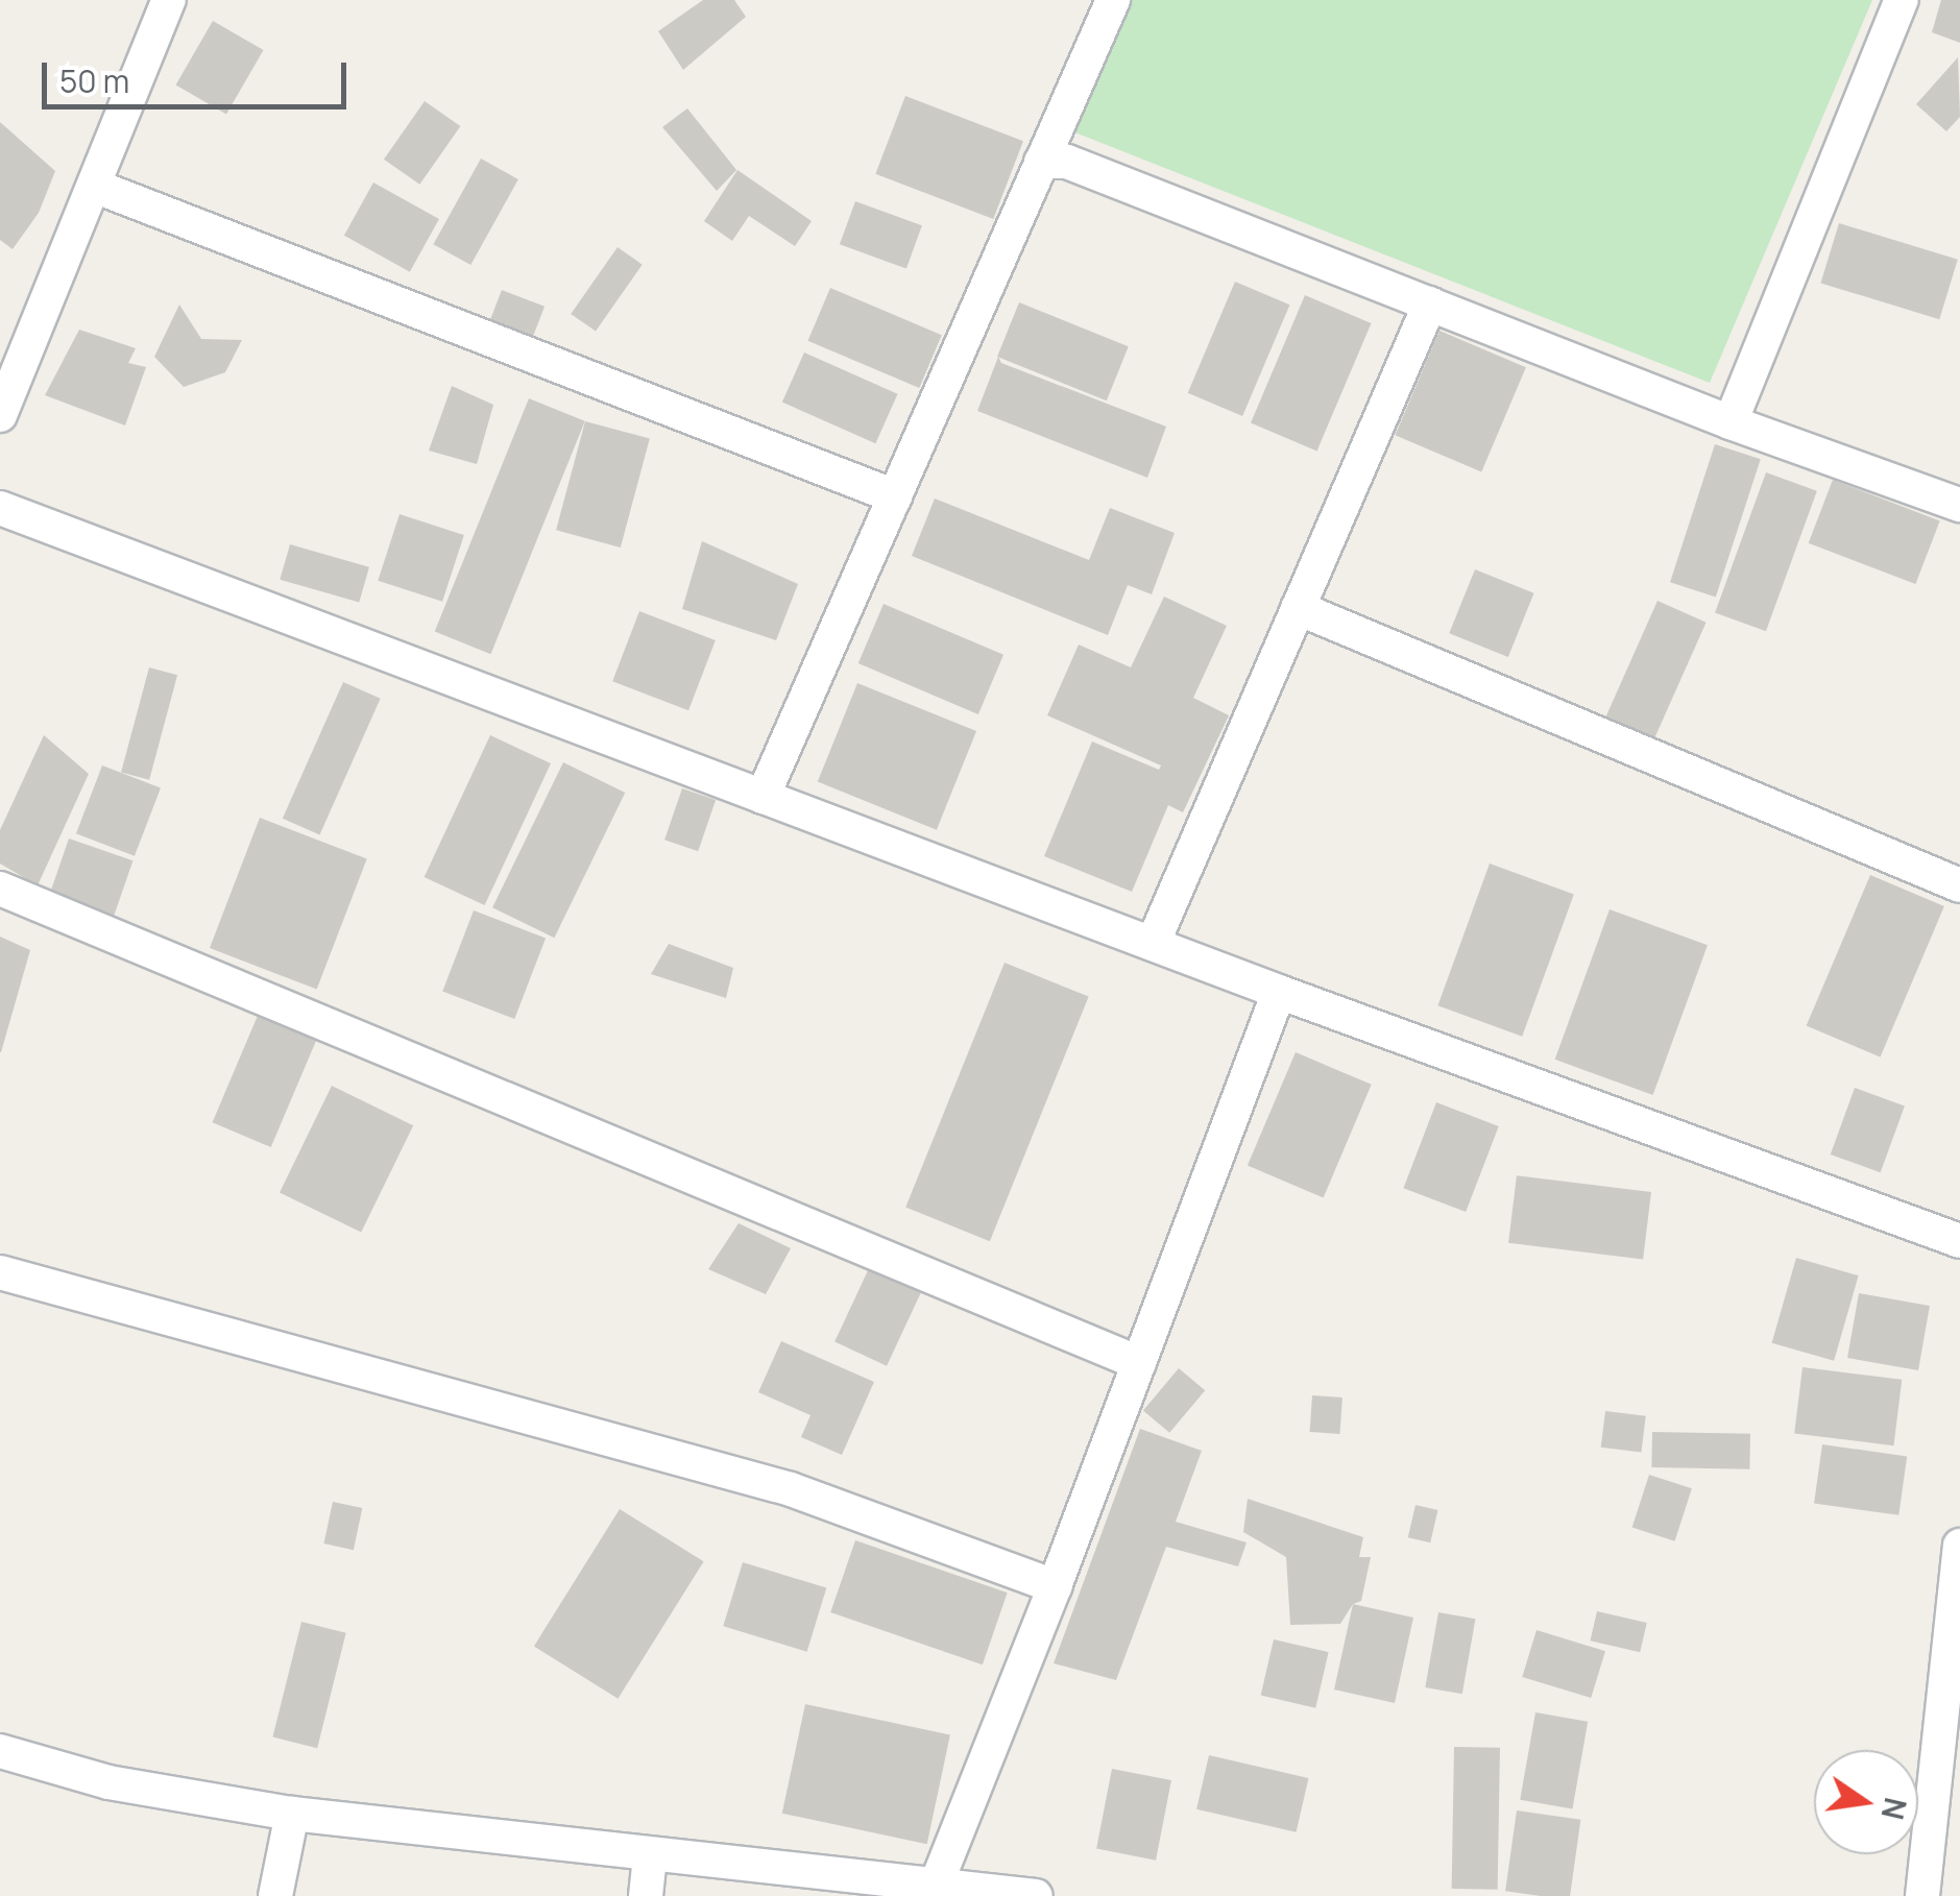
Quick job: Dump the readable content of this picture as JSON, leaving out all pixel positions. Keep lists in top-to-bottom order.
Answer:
{
  "scale_bar": "50 m",
  "north": "right"
}
